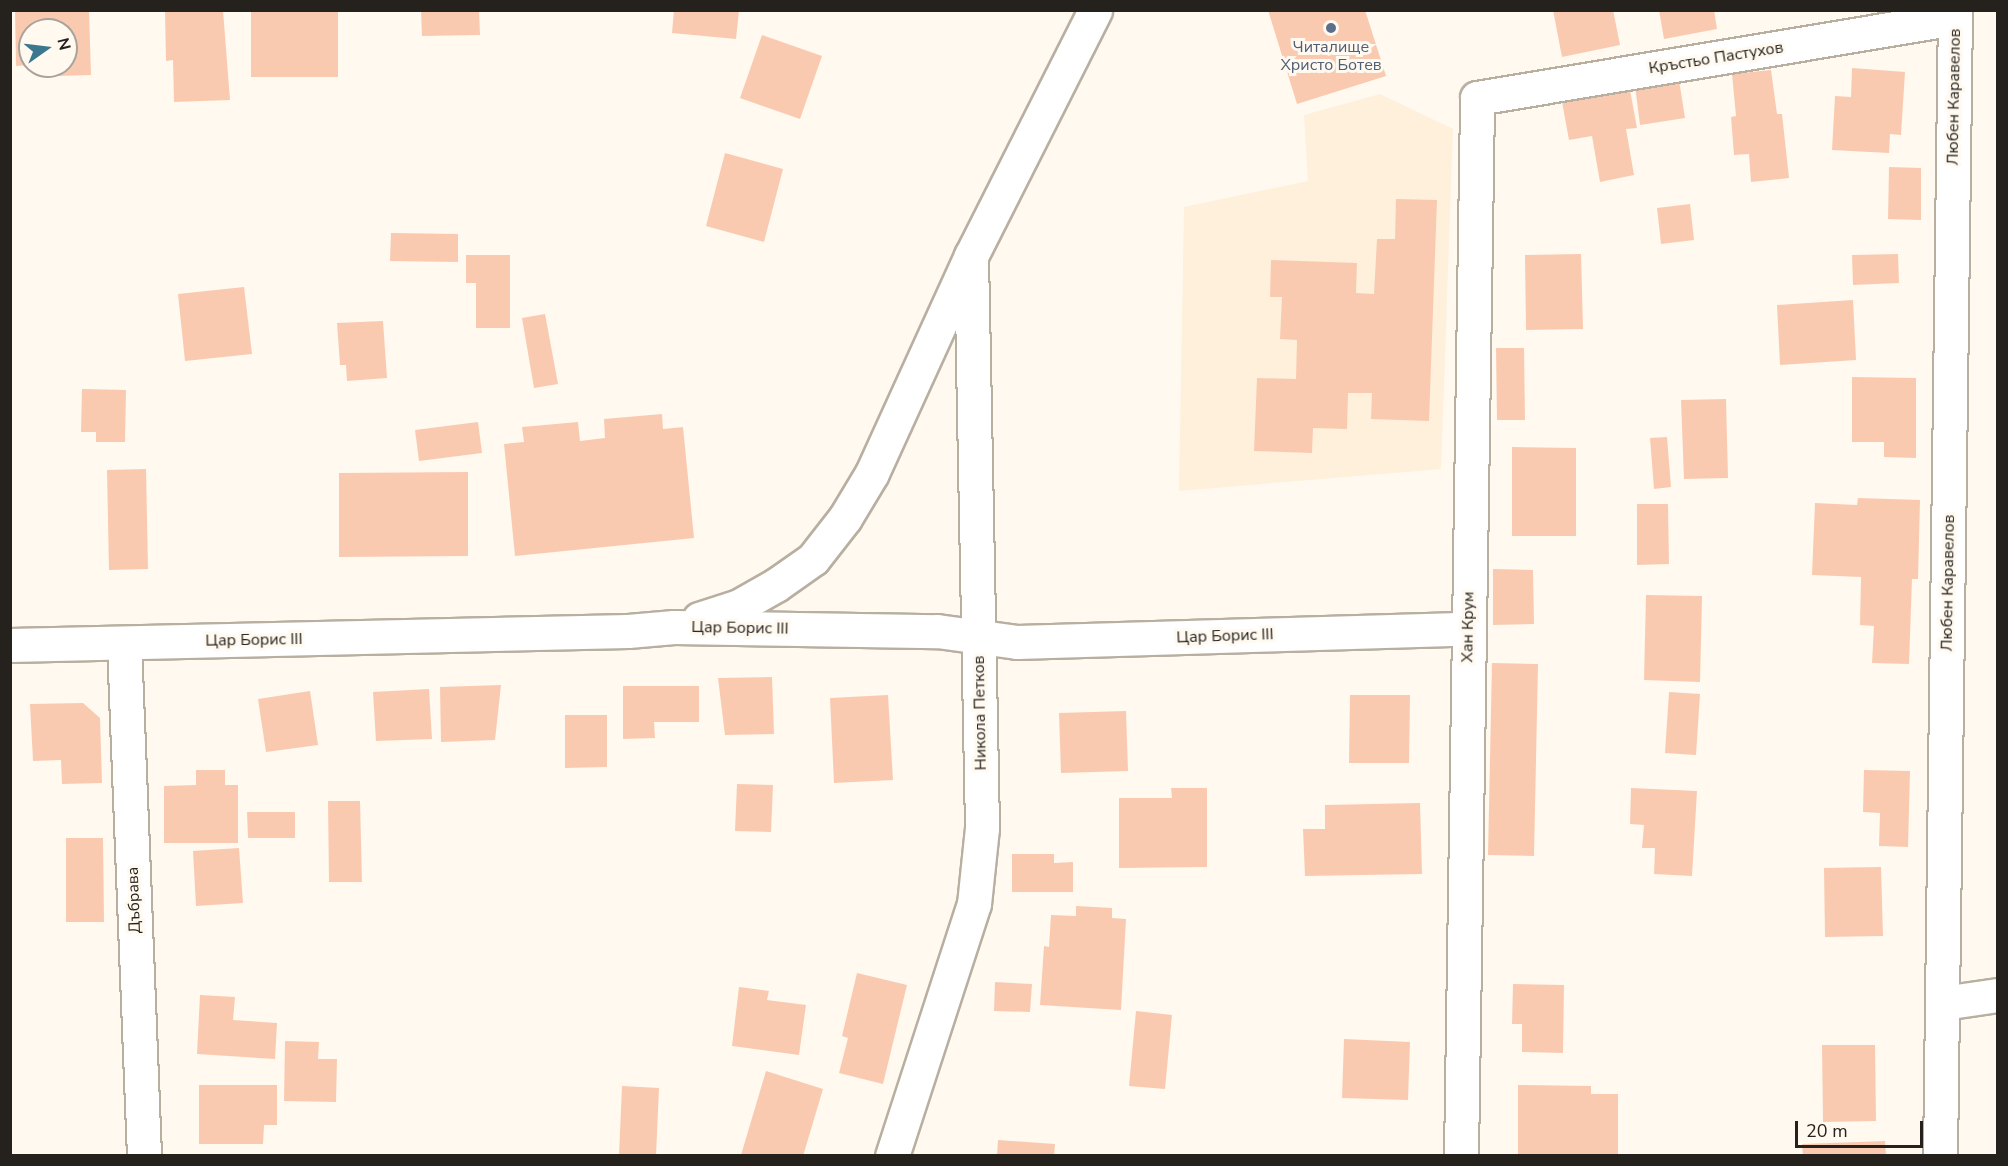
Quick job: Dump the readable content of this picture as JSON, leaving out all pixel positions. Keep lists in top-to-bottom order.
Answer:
{
  "streets": {
    "street": [
      "Кръстьо Пастухов",
      "Любен Каравелов",
      "Хан Крум",
      "Цар Борис III",
      "Никола Петков",
      "Дъбрава"
    ]
  },
  "crossings": [
    ["Кръстьо Пастухов", "Любен Каравелов"],
    ["Кръстьо Пастухов", "Хан Крум"],
    ["Хан Крум", "Цар Борис III"],
    ["Цар Борис III", "Никола Петков"],
    ["Цар Борис III", "Дъбрава"]
  ],
  "places": ["Читалище Христо Ботев"],
  "scale_bar": "20 m",
  "north": "right"
}
